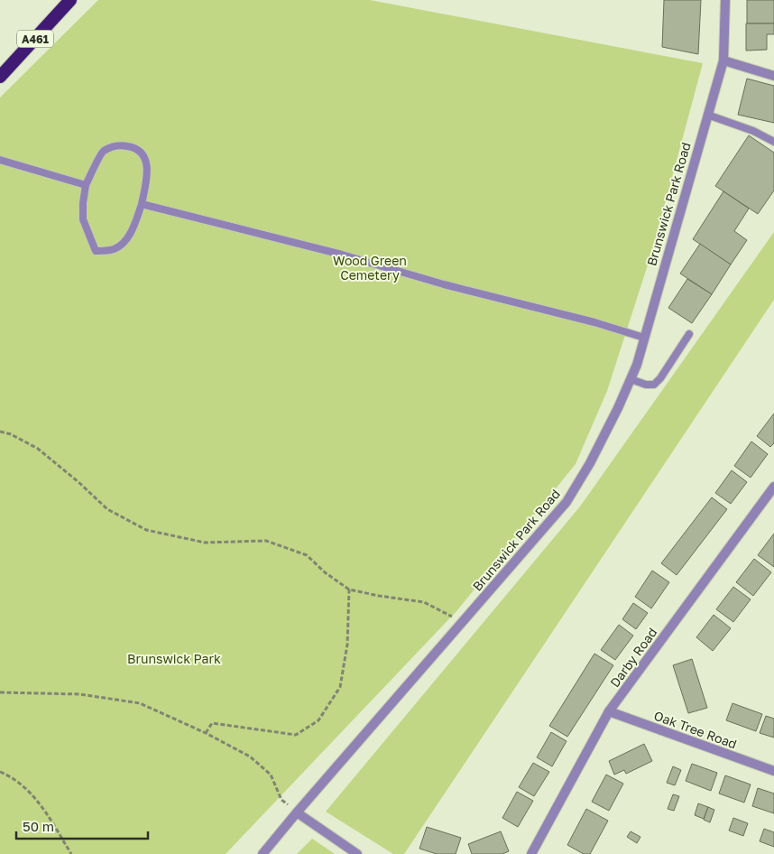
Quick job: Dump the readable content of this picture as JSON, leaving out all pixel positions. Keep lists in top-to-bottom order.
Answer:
{
  "streets": {
    "highway": ["A461"],
    "street": ["Brunswick Park Road", "Darby Road", "Oak Tree Road"]
  },
  "crossings": [
    ["Darby Road", "Oak Tree Road"]
  ],
  "parks": ["Wood Green Cemetery", "Brunswick Park"],
  "scale_bar": "50 m"
}
